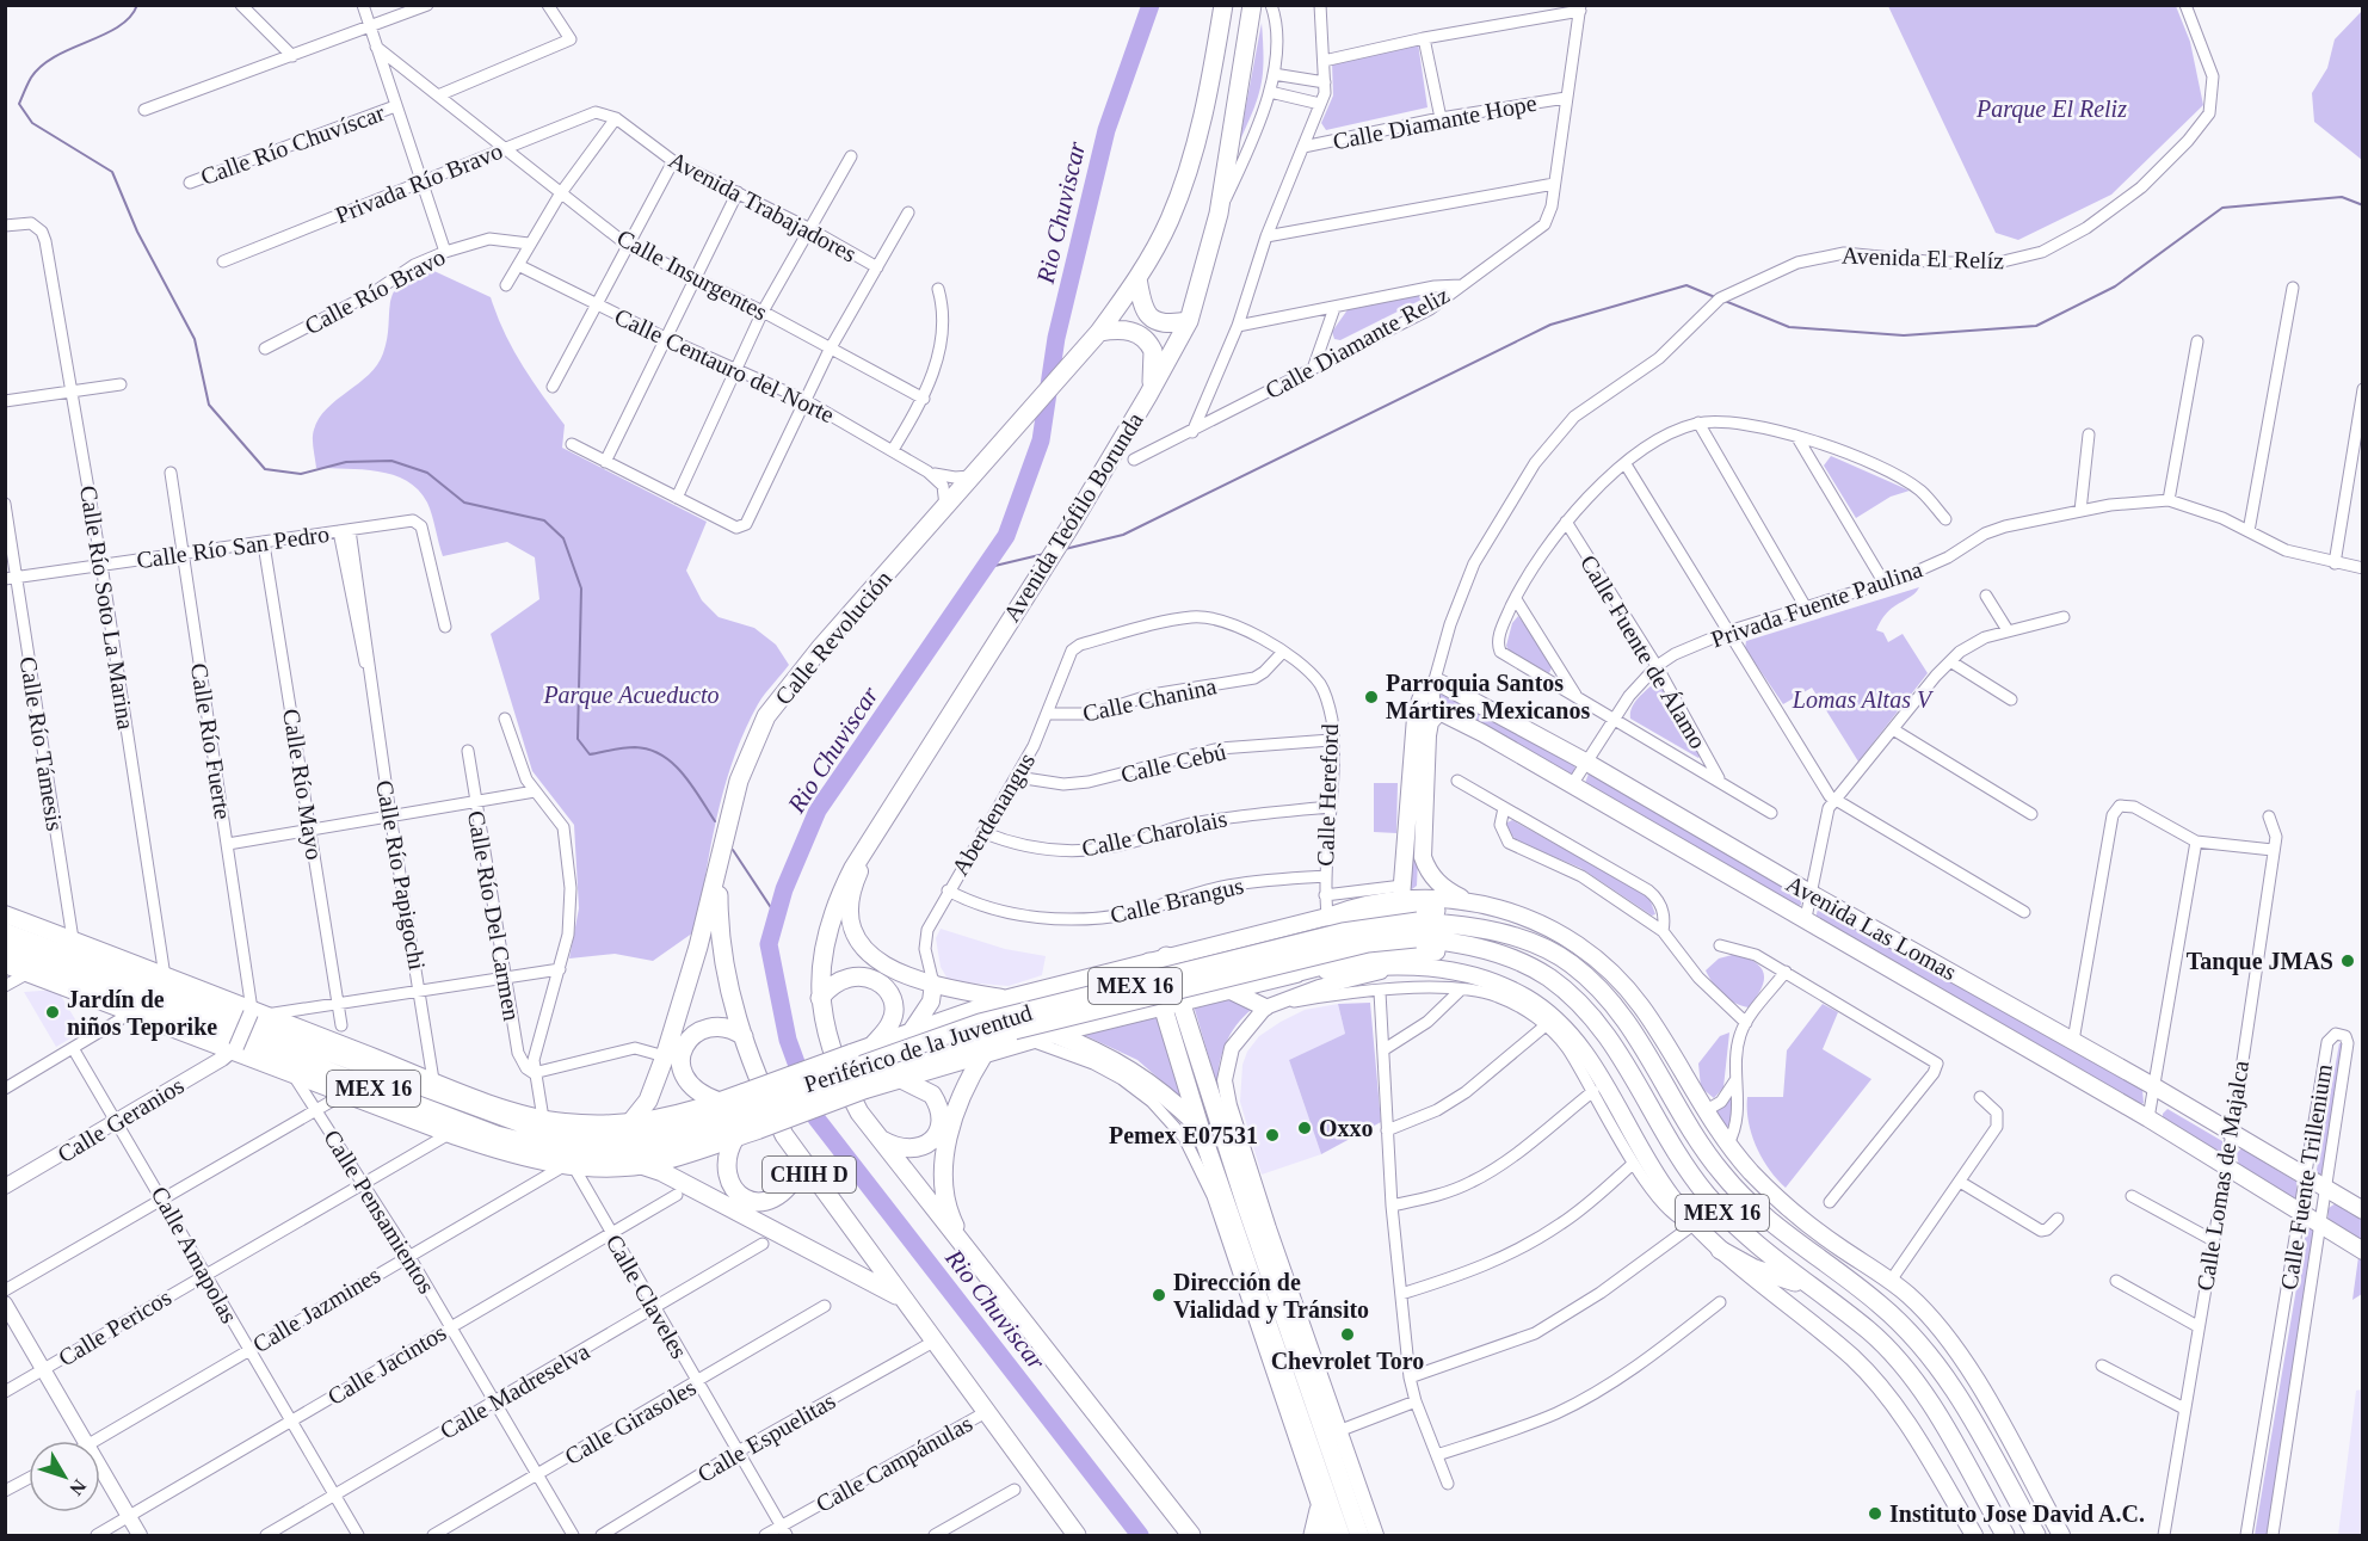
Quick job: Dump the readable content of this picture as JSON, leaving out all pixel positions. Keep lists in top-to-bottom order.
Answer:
{
  "streets": {
    "main road": [
      "Avenida El Relíz",
      "Avenida Teófilo Borunda",
      "Calle Revolución",
      "Avenida Las Lomas",
      "MEX 16",
      "Periférico de la Juventud",
      "CHIH D"
    ],
    "street": [
      "Calle Diamante Hope",
      "Calle Río Chuvíscar",
      "Privada Río Bravo",
      "Avenida Trabajadores",
      "Calle Insurgentes",
      "Calle Río Bravo",
      "Calle Diamante Reliz",
      "Calle Centauro del Norte",
      "Calle Río San Pedro",
      "Privada Fuente Paulina",
      "Calle Río Soto La Marina",
      "Calle Fuente de Álamo",
      "Calle Chanina",
      "Calle Río Fuerte",
      "Calle Río Támesis",
      "Calle Cebú",
      "Calle Río Mayo",
      "Calle Hereford",
      "Aberdenangus",
      "Calle Charolais",
      "Calle Río Papigochi",
      "Calle Brangus",
      "Calle Río Del Carmen",
      "Calle Geranios",
      "Calle Lomas de Majalca",
      "Calle Fuente Trillenium",
      "Calle Pensamientos",
      "Calle Amapolas",
      "Calle Claveles",
      "Calle Jazmines",
      "Calle Pericos",
      "Calle Jacintos",
      "Calle Madreselva",
      "Calle Girasoles",
      "Calle Espuelitas",
      "Calle Campánulas"
    ]
  },
  "crossings": [
    ["Calle Diamante Hope", "Calle Diamante Reliz"],
    ["Privada Río Bravo", "Avenida Trabajadores"],
    ["Privada Río Bravo", "Calle Insurgentes"],
    ["Avenida El Relíz", "Avenida Las Lomas"],
    ["Calle Centauro del Norte", "Calle Revolución"],
    ["Avenida Teófilo Borunda", "CHIH D"],
    ["Calle Río San Pedro", "Calle Río Soto La Marina"],
    ["Calle Río San Pedro", "Calle Río Fuerte"],
    ["Calle Río San Pedro", "Calle Río Támesis"],
    ["Calle Río San Pedro", "Calle Río Mayo"],
    ["Calle Río San Pedro", "Calle Río Papigochi"],
    ["Privada Fuente Paulina", "Calle Fuente de Álamo"],
    ["Privada Fuente Paulina", "Avenida Las Lomas"],
    ["Calle Chanina", "Calle Hereford"],
    ["Calle Chanina", "Aberdenangus"],
    ["Calle Cebú", "Calle Hereford"],
    ["Calle Cebú", "Aberdenangus"],
    ["Calle Hereford", "Aberdenangus"],
    ["Calle Hereford", "Calle Charolais"],
    ["Calle Hereford", "Calle Brangus"],
    ["Aberdenangus", "Calle Charolais"],
    ["Aberdenangus", "Calle Brangus"],
    ["Avenida Las Lomas", "Calle Lomas de Majalca"],
    ["Avenida Las Lomas", "Calle Fuente Trillenium"],
    ["MEX 16", "Periférico de la Juventud"],
    ["Calle Geranios", "Calle Amapolas"],
    ["CHIH D", "Calle Espuelitas"],
    ["CHIH D", "Calle Campánulas"],
    ["Calle Pensamientos", "Calle Jazmines"],
    ["Calle Pensamientos", "Calle Pericos"],
    ["Calle Pensamientos", "Calle Jacintos"],
    ["Calle Pensamientos", "Calle Madreselva"],
    ["Calle Pensamientos", "Calle Girasoles"],
    ["Calle Amapolas", "Calle Jazmines"],
    ["Calle Amapolas", "Calle Pericos"],
    ["Calle Amapolas", "Calle Jacintos"],
    ["Calle Amapolas", "Calle Madreselva"],
    ["Calle Claveles", "Calle Jazmines"],
    ["Calle Claveles", "Calle Jacintos"],
    ["Calle Claveles", "Calle Madreselva"],
    ["Calle Claveles", "Calle Girasoles"],
    ["Calle Claveles", "Calle Espuelitas"],
    ["Calle Claveles", "Calle Campánulas"]
  ],
  "water": ["Rio Chuviscar"],
  "parks": ["Parque El Reliz", "Parque Acueducto", "Lomas Altas V"],
  "places": [
    "Parroquia Santos Mártires Mexicanos",
    "Tanque JMAS",
    "Jardín de niños Teporike",
    "Oxxo",
    "Pemex E07531",
    "Dirección de Vialidad y Tránsito",
    "Chevrolet Toro",
    "Instituto Jose David A.C."
  ],
  "north": "bottom right"
}
